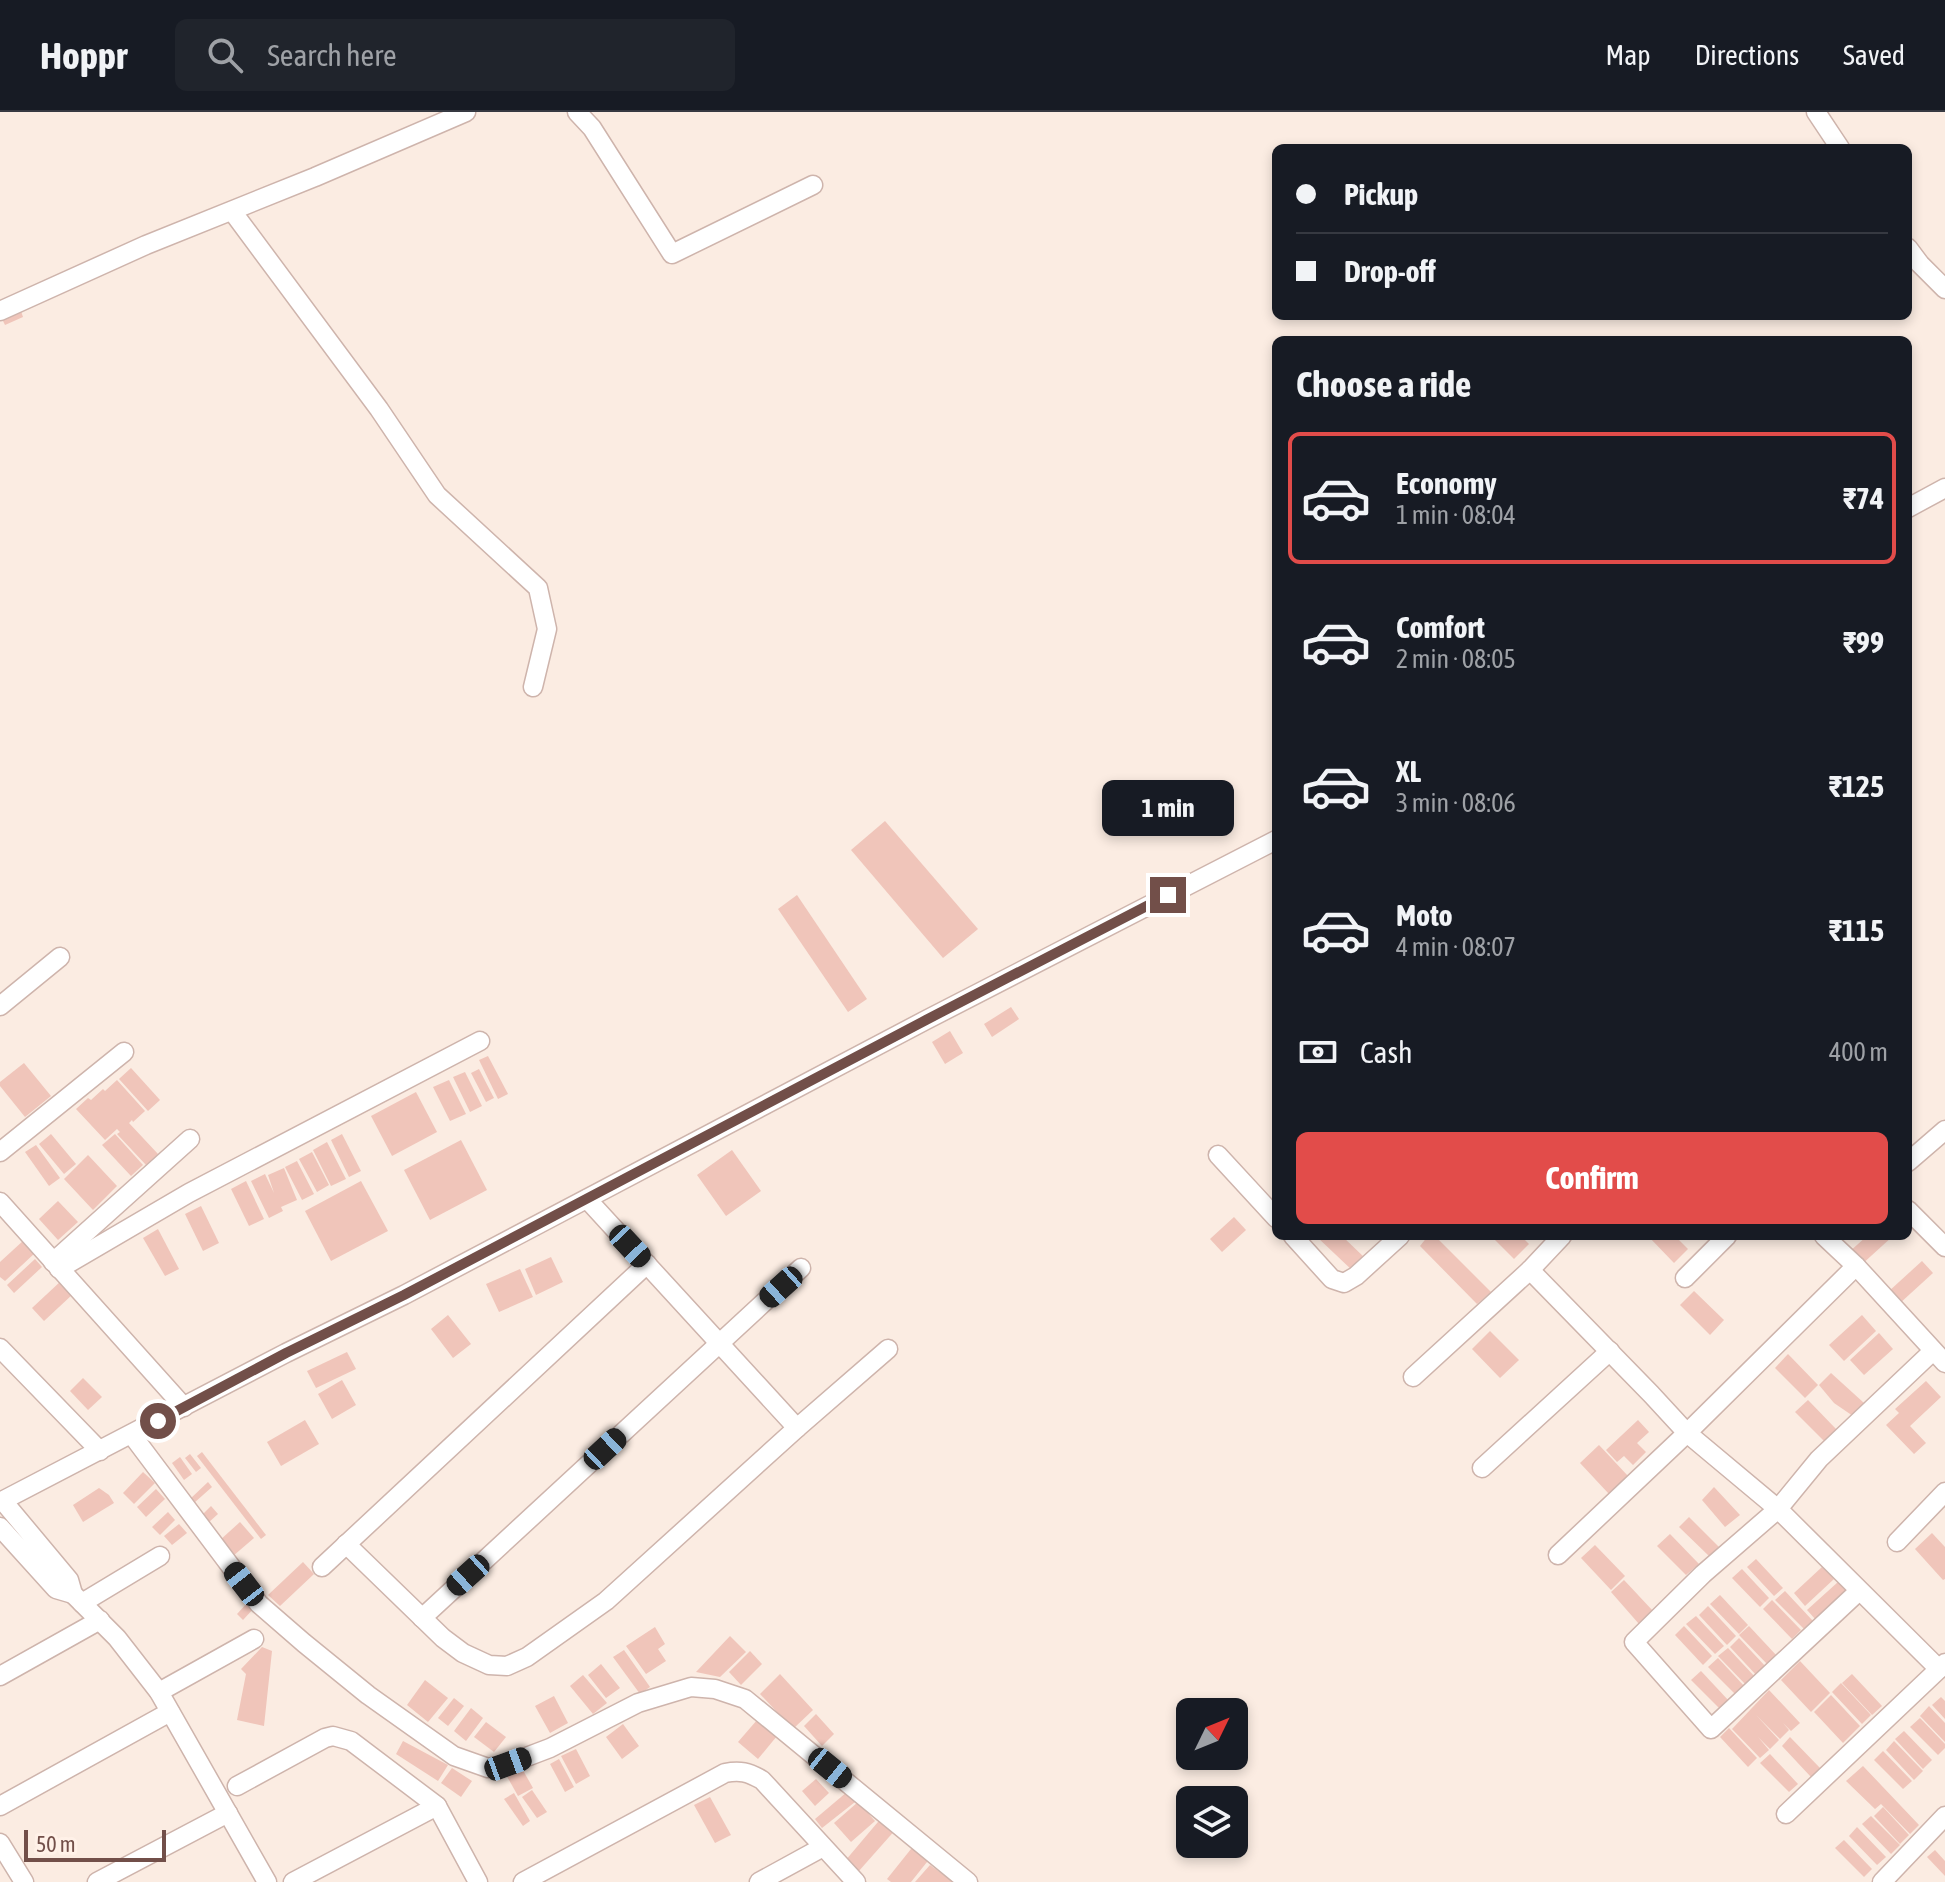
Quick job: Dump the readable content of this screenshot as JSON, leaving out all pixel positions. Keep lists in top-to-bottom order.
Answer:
{
  "scale_bar": "50 m",
  "north": "top right",
  "page": {
    "header": "Hoppr",
    "search": "Search here",
    "nav": ["Map", "Directions", "Saved"],
    "banner": ["Pickup", "Drop-off"],
    "heading": "Choose a ride",
    "list": [
      {
        "name": "Economy",
        "note": "1 min · 08:04",
        "value": "₹74"
      },
      {
        "name": "Comfort",
        "note": "2 min · 08:05",
        "value": "₹99"
      },
      {
        "name": "XL",
        "note": "3 min · 08:06",
        "value": "₹125"
      },
      {
        "name": "Moto",
        "note": "4 min · 08:07",
        "value": "₹115"
      }
    ],
    "bubble": "1 min",
    "pay": ["Cash", "400 m"],
    "buttons": "Confirm",
    "scale": "50 m"
  }
}
